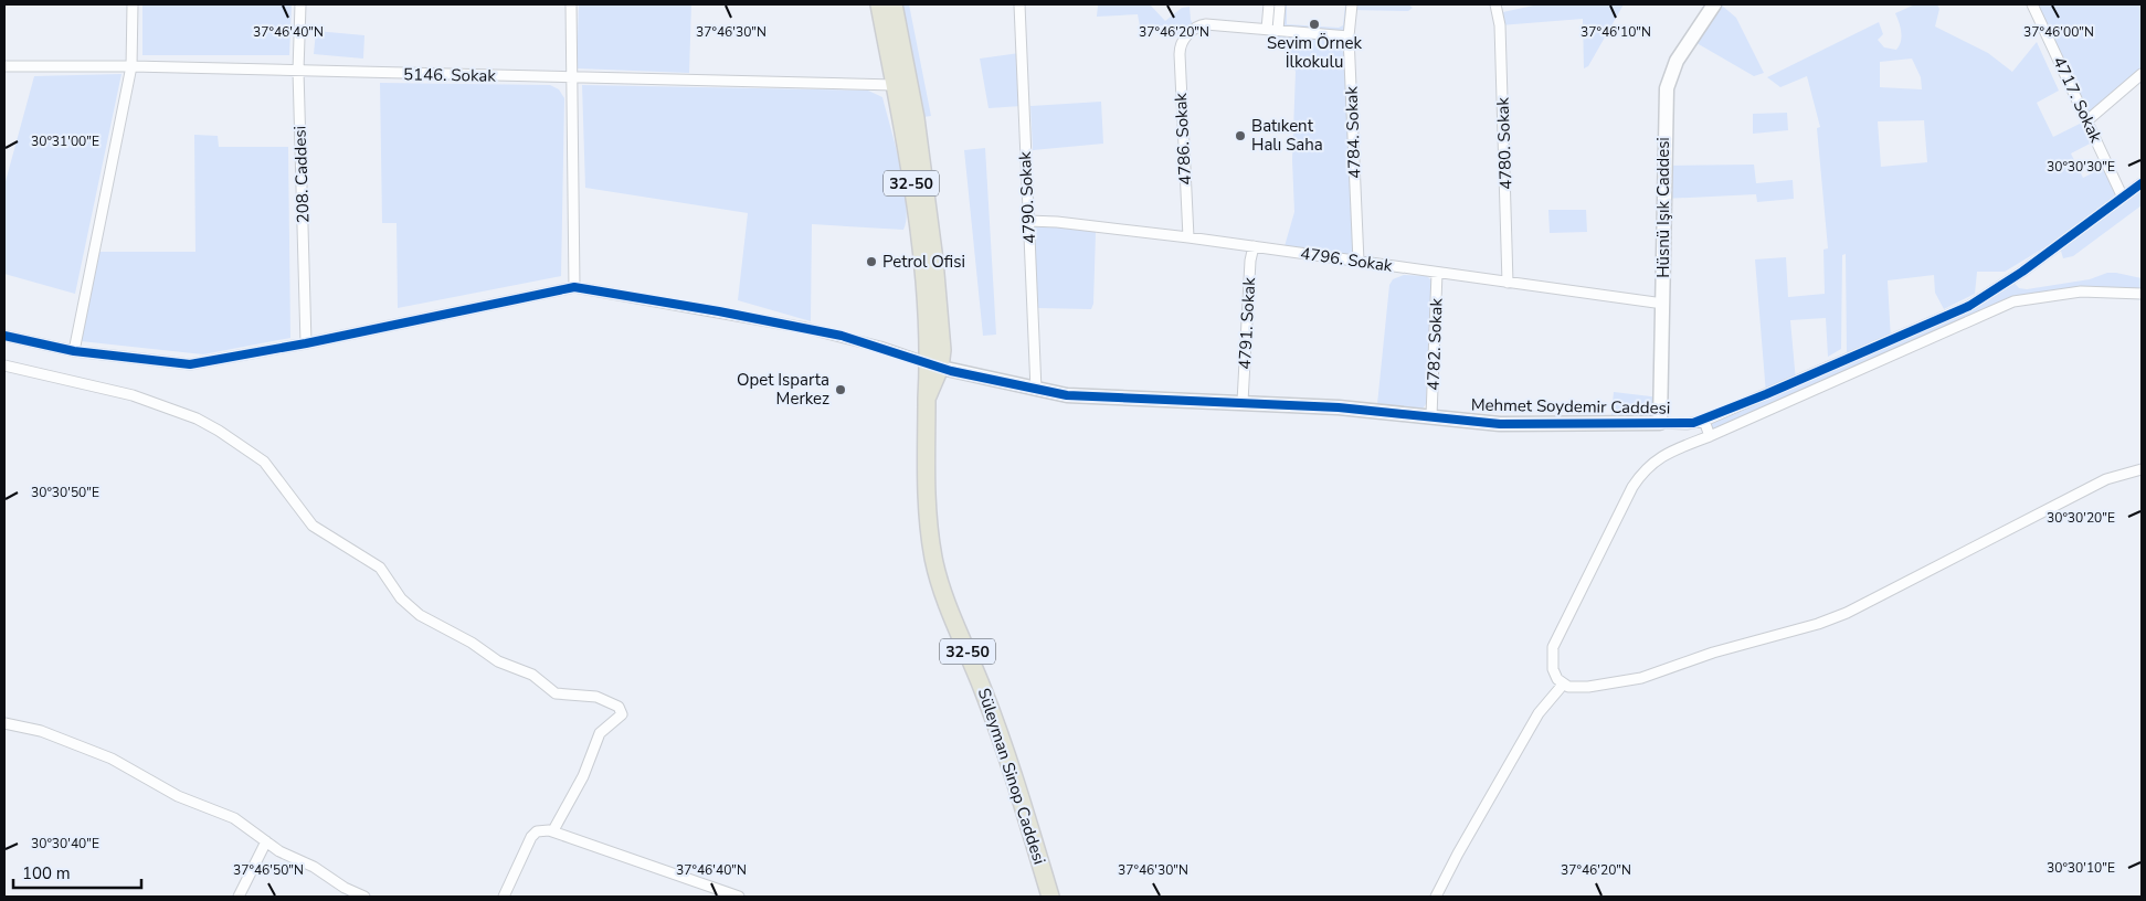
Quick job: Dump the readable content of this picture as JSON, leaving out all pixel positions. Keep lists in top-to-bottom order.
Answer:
{
  "streets": {
    "main road": ["32-50", "Süleyman Sinop Caddesi"],
    "street": [
      "5146. Sokak",
      "4717. Sokak",
      "4784. Sokak",
      "4786. Sokak",
      "4780. Sokak",
      "208. Caddesi",
      "4790. Sokak",
      "Hüsnü Işık Caddesi",
      "4796. Sokak",
      "4791. Sokak",
      "4782. Sokak",
      "Mehmet Soydemir Caddesi"
    ]
  },
  "crossings": [
    ["5146. Sokak", "208. Caddesi"],
    ["5146. Sokak", "32-50"],
    ["4717. Sokak", "Mehmet Soydemir Caddesi"],
    ["4784. Sokak", "4796. Sokak"],
    ["4786. Sokak", "4796. Sokak"],
    ["4780. Sokak", "4796. Sokak"],
    ["32-50", "Mehmet Soydemir Caddesi"],
    ["32-50", "Süleyman Sinop Caddesi"],
    ["4790. Sokak", "4796. Sokak"],
    ["4790. Sokak", "Mehmet Soydemir Caddesi"],
    ["Hüsnü Işık Caddesi", "4796. Sokak"],
    ["Hüsnü Işık Caddesi", "Mehmet Soydemir Caddesi"],
    ["4796. Sokak", "4791. Sokak"],
    ["4796. Sokak", "4782. Sokak"],
    ["4791. Sokak", "Mehmet Soydemir Caddesi"],
    ["4782. Sokak", "Mehmet Soydemir Caddesi"],
    ["Mehmet Soydemir Caddesi", "Süleyman Sinop Caddesi"]
  ],
  "places": [
    "Sevim Örnek İlkokulu",
    "Batıkent Halı Saha",
    "Petrol Ofisi",
    "Opet Isparta Merkez"
  ],
  "scale_bar": "100 m",
  "coordinates": [
    "37°46'40\"N",
    "37°46'30\"N",
    "37°46'20\"N",
    "37°46'10\"N",
    "37°46'00\"N",
    "30°31'00\"E",
    "30°30'30\"E",
    "30°30'50\"E",
    "30°30'20\"E",
    "30°30'40\"E",
    "30°30'10\"E",
    "37°46'50\"N"
  ]
}
